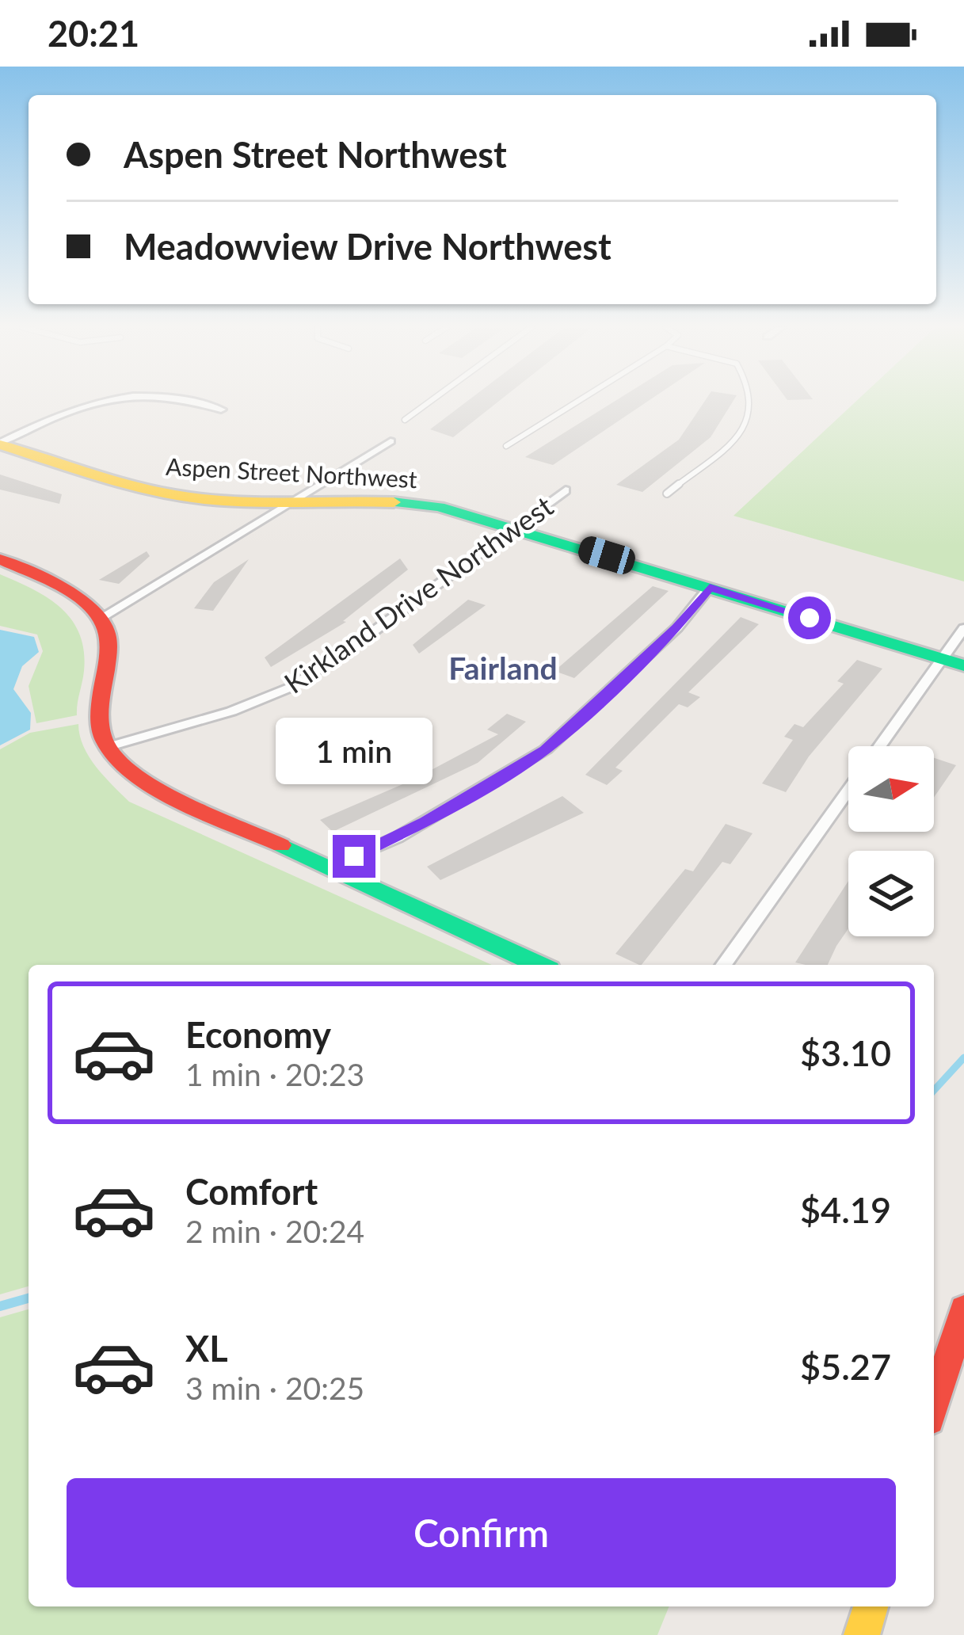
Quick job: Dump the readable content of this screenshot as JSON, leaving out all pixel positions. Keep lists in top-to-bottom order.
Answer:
{
  "streets": {
    "main road": ["Aspen Street Northwest"],
    "street": ["Kirkland Drive Northwest"]
  },
  "crossings": [
    ["Aspen Street Northwest", "Kirkland Drive Northwest"]
  ],
  "districts": ["Fairland"],
  "north": "right",
  "page": {
    "status": "20:21",
    "banner": ["Aspen Street Northwest", "Meadowview Drive Northwest"],
    "bubble": "1 min",
    "list": [
      {
        "name": "Economy",
        "note": "1 min · 20:23",
        "value": "$3.10"
      },
      {
        "name": "Comfort",
        "note": "2 min · 20:24",
        "value": "$4.19"
      },
      {
        "name": "XL",
        "note": "3 min · 20:25",
        "value": "$5.27"
      }
    ],
    "buttons": "Confirm"
  }
}
